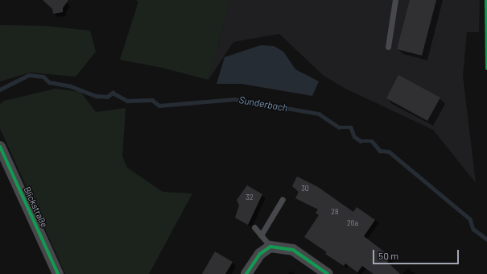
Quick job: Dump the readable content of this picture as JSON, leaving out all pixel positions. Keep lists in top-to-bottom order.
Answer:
{
  "streets": {
    "street": ["Blickstraße"]
  },
  "water": ["Sunderbach"],
  "house_numbers": [
    "30",
    "32",
    "28",
    "26a"
  ],
  "scale_bar": "50 m"
}
